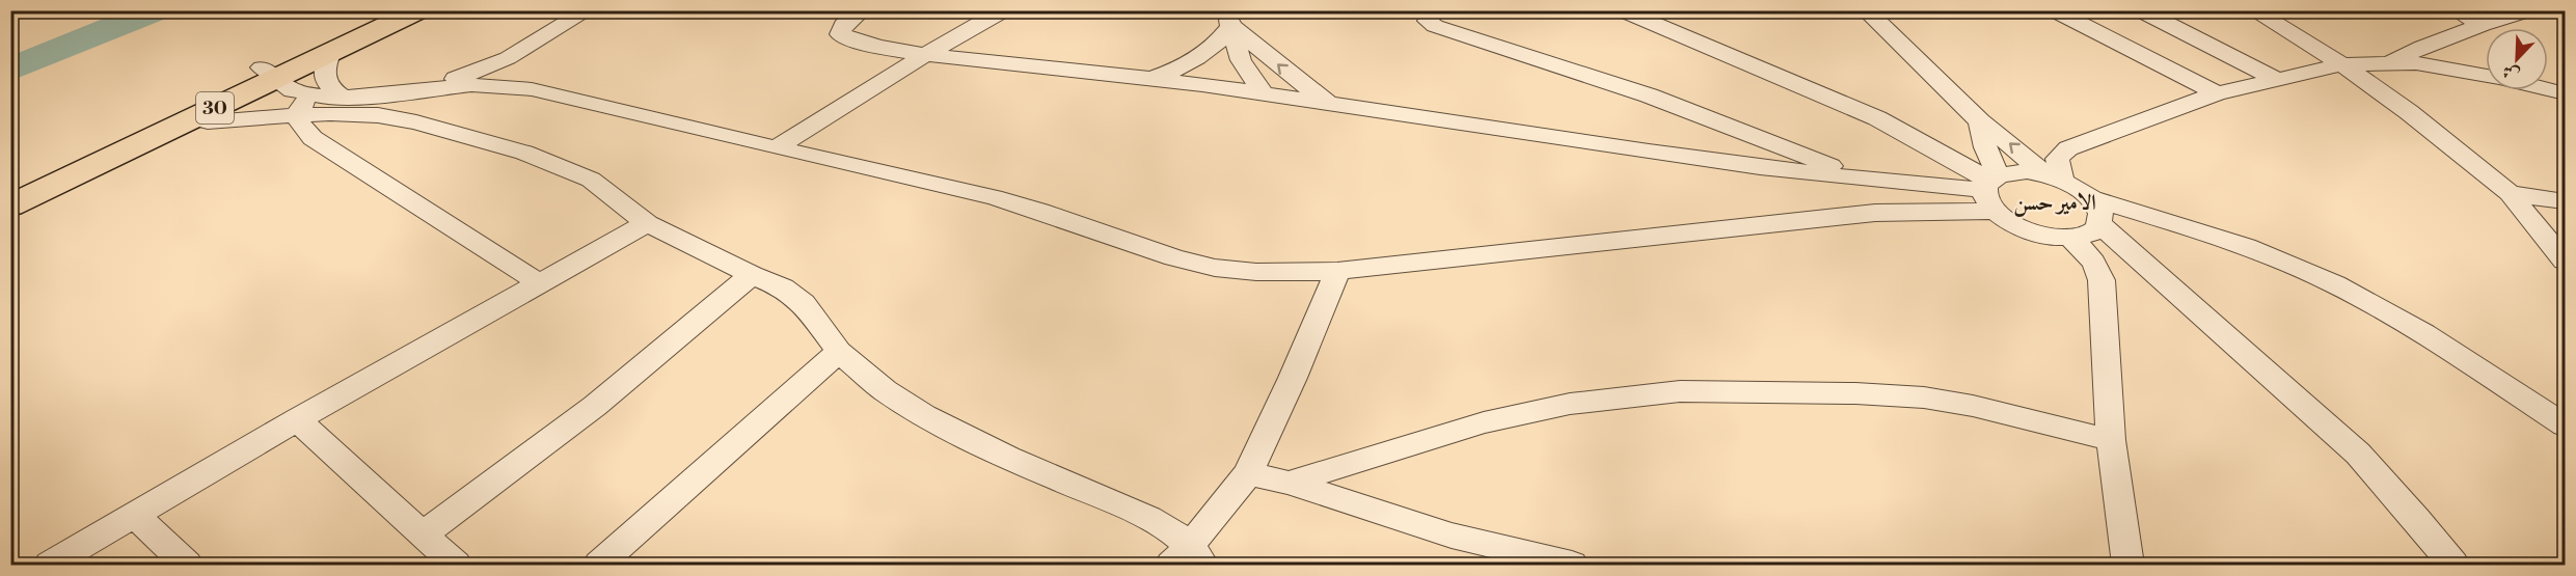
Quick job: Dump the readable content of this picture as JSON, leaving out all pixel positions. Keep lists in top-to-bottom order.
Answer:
{
  "streets": {
    "main road": ["30"]
  },
  "districts": ["الامير حسن"],
  "north": "bottom left"
}
